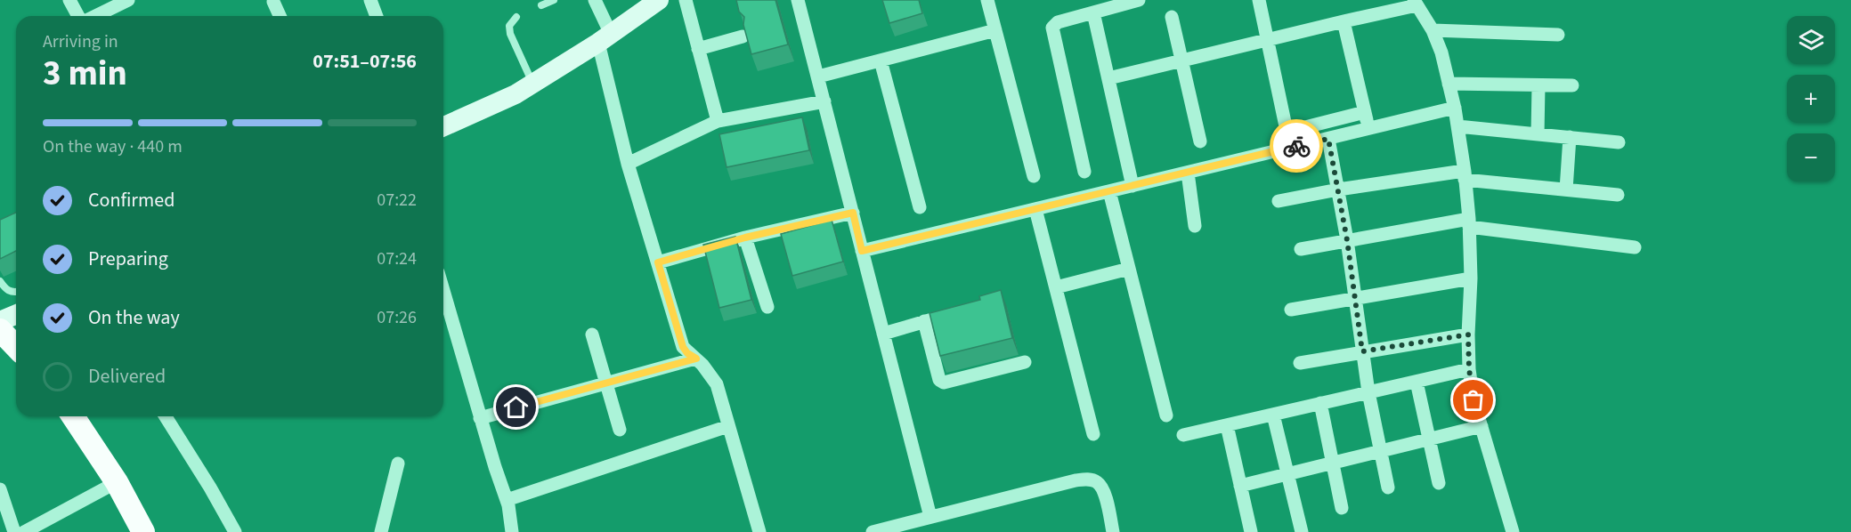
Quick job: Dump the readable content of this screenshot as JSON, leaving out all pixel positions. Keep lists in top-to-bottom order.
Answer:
{
  "page": {
    "map_buttons": ["+", "−"],
    "heading": ["3 min", "Arriving in", "07:51–07:56"],
    "bar": "On the way · 440 m",
    "list": [
      ["Confirmed", "07:22"],
      ["Preparing", "07:24"],
      ["On the way", "07:26"],
      "Delivered"
    ]
  }
}
